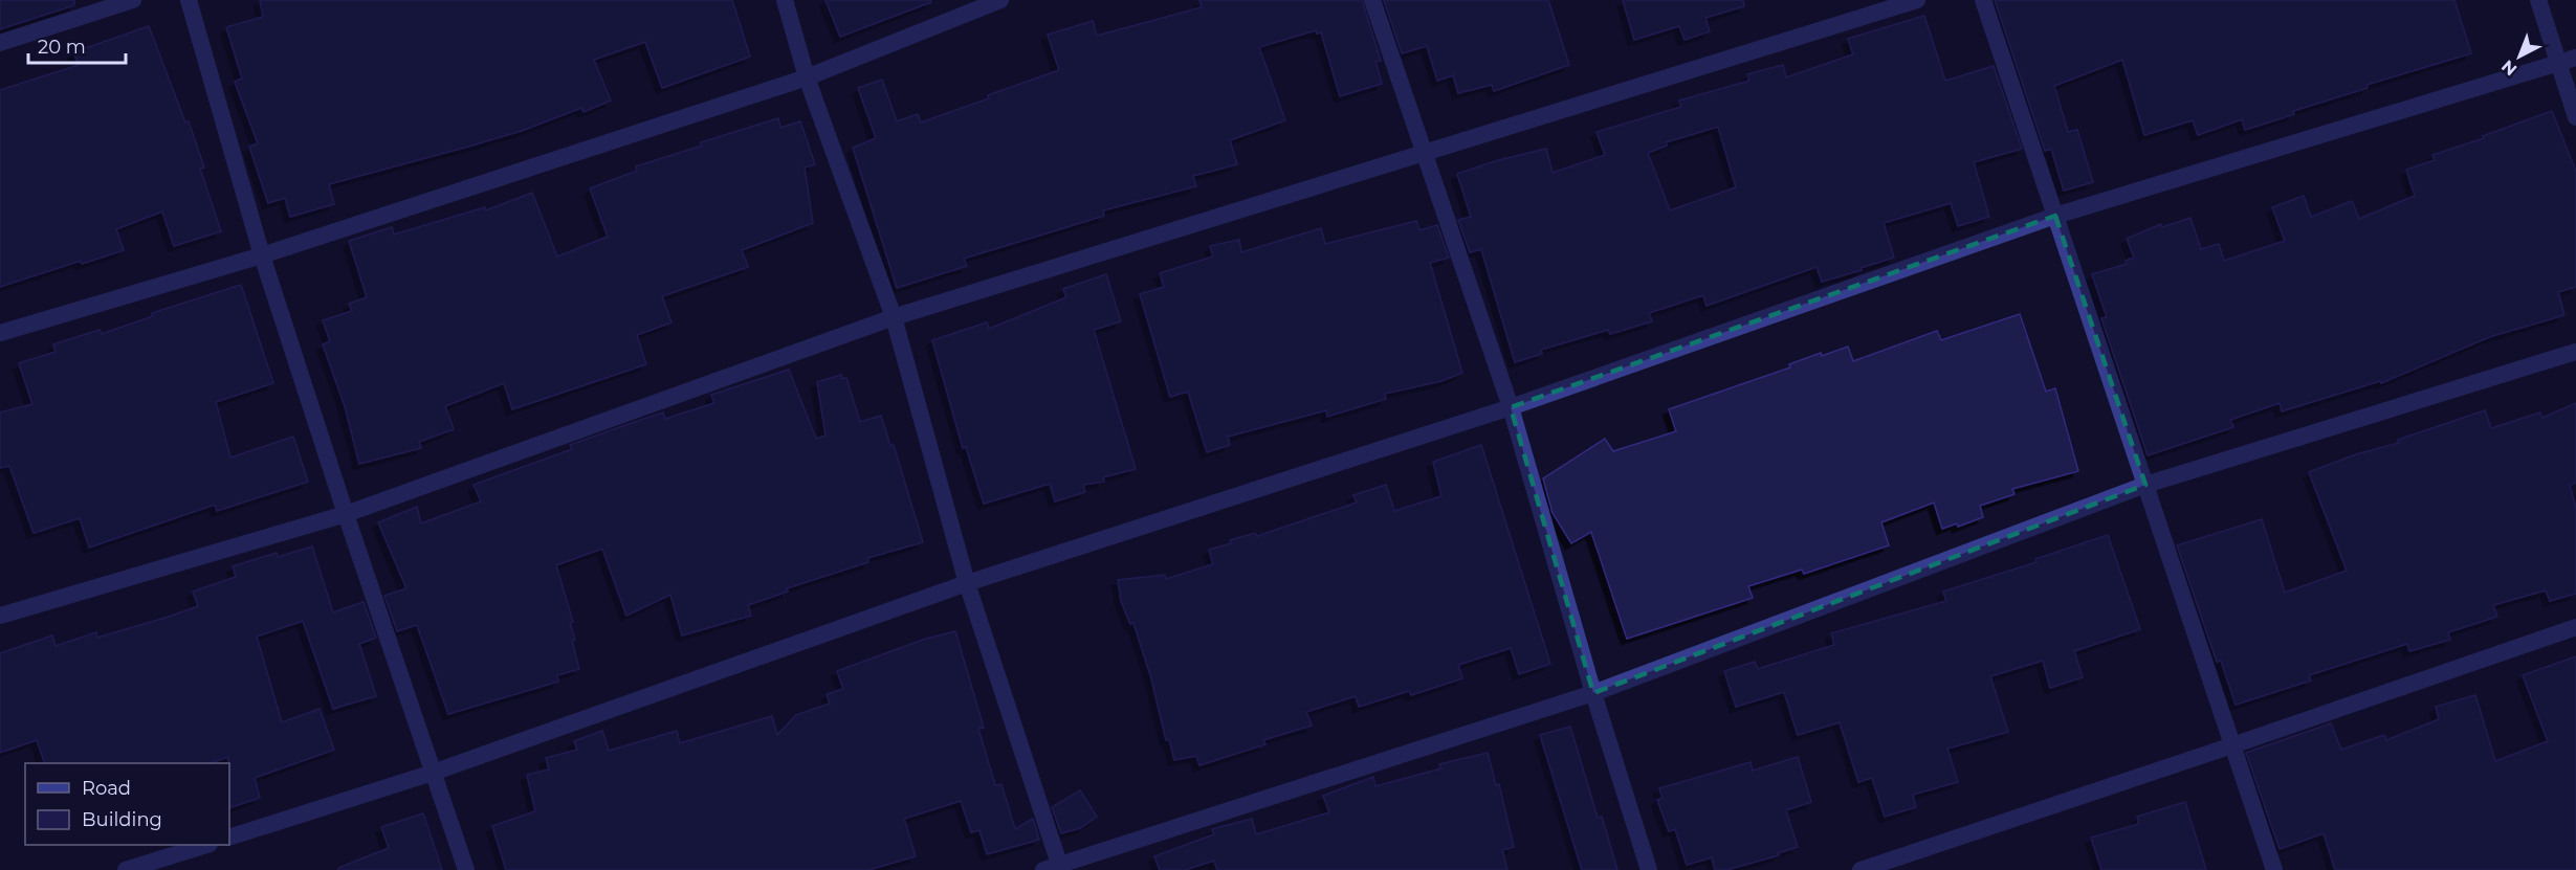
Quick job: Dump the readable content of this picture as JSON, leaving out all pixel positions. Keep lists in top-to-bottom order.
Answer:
{
  "legend": ["Road", "Building"],
  "scale_bar": "20 m",
  "north": "bottom left"
}
